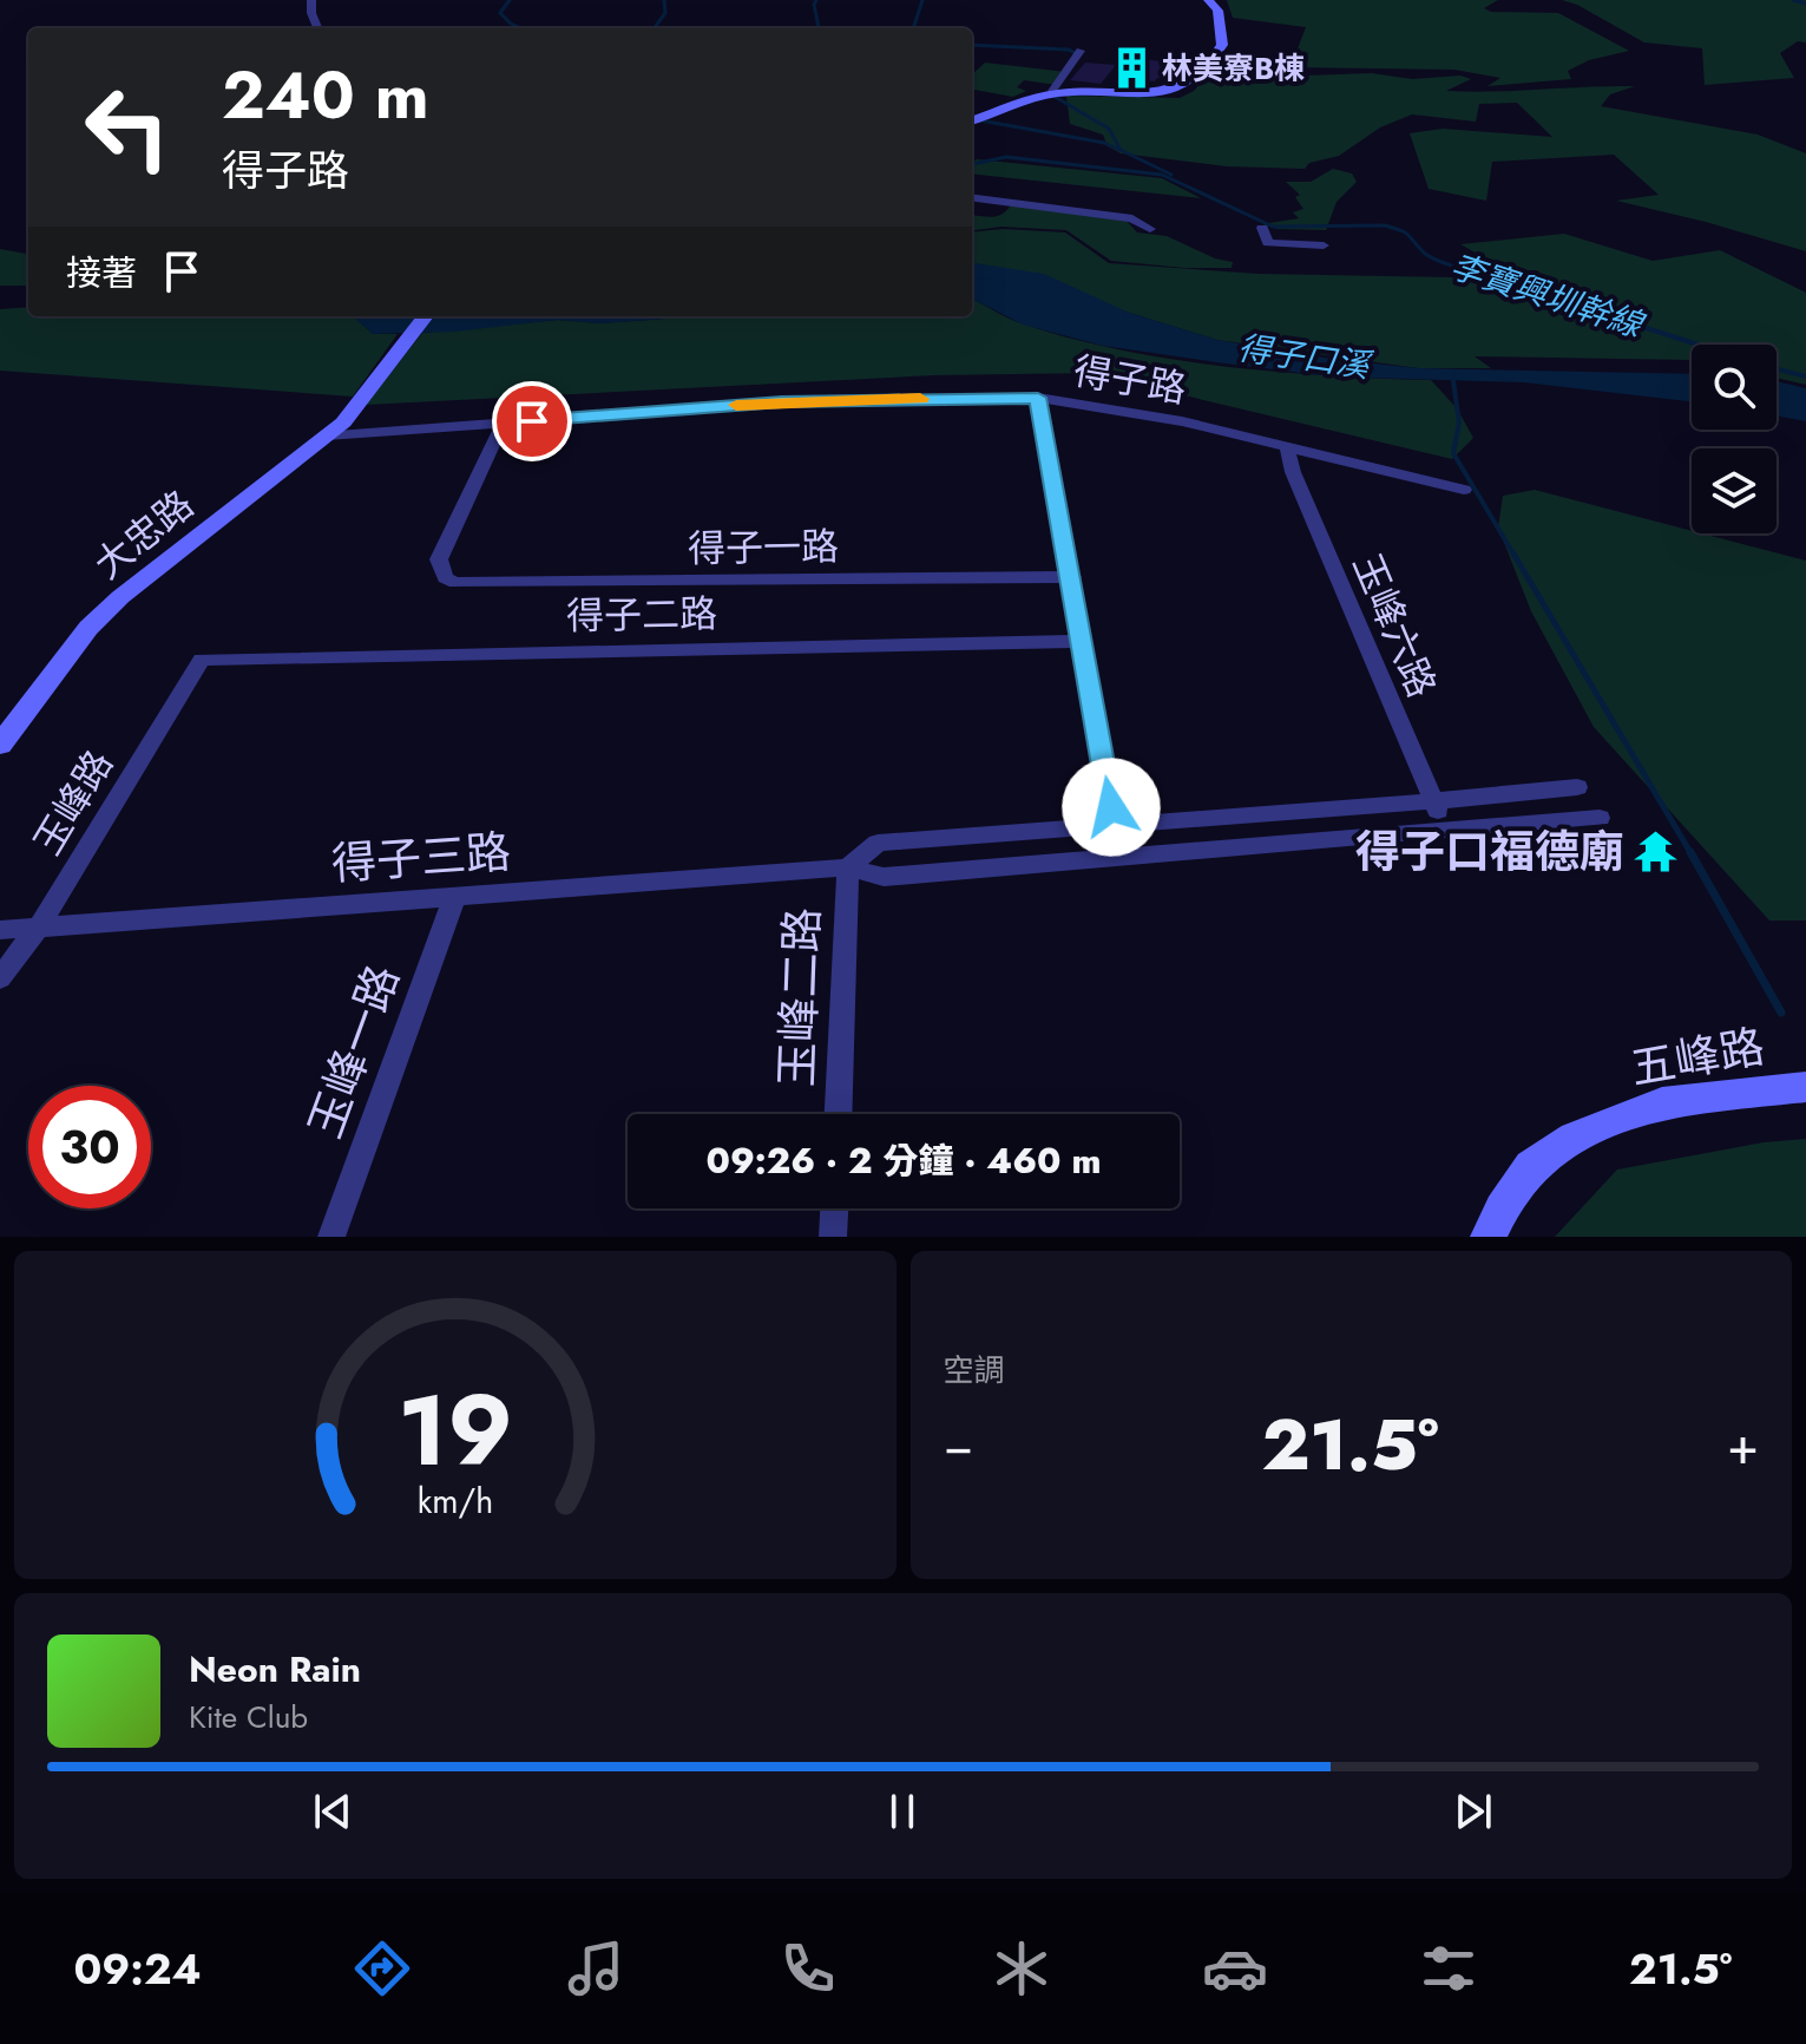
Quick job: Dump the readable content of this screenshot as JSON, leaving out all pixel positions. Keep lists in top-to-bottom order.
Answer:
{
  "streets": {
    "street": [
      "得子路",
      "大忠路",
      "得子一路",
      "得子二路",
      "玉峰六路",
      "玉峰路",
      "得子三路",
      "玉峰二路",
      "玉峰一路",
      "五峰路"
    ]
  },
  "crossings": [
    ["得子路", "大忠路"],
    ["得子路", "得子一路"],
    ["得子路", "玉峰六路"],
    ["得子二路", "玉峰路"],
    ["玉峰路", "得子三路"],
    ["得子三路", "玉峰二路"],
    ["得子三路", "玉峰一路"]
  ],
  "water": ["李寶興圳幹線", "得子口溪"],
  "places": {
    "building": ["林美寮B棟"],
    "temple": ["得子口福德廟"]
  },
  "page": {
    "turn": ["240 m", "得子路"],
    "then": "接著",
    "limit": "30",
    "trip": "09:26 · 2 分鐘 · 460 m",
    "tile": "空調",
    "heat": ["−", "21.5°", "+"],
    "song": ["Neon Rain", "Kite Club"],
    "tabs": ["09:24", "21.5°"],
    "gauge": ["19", "km/h"]
  }
}
